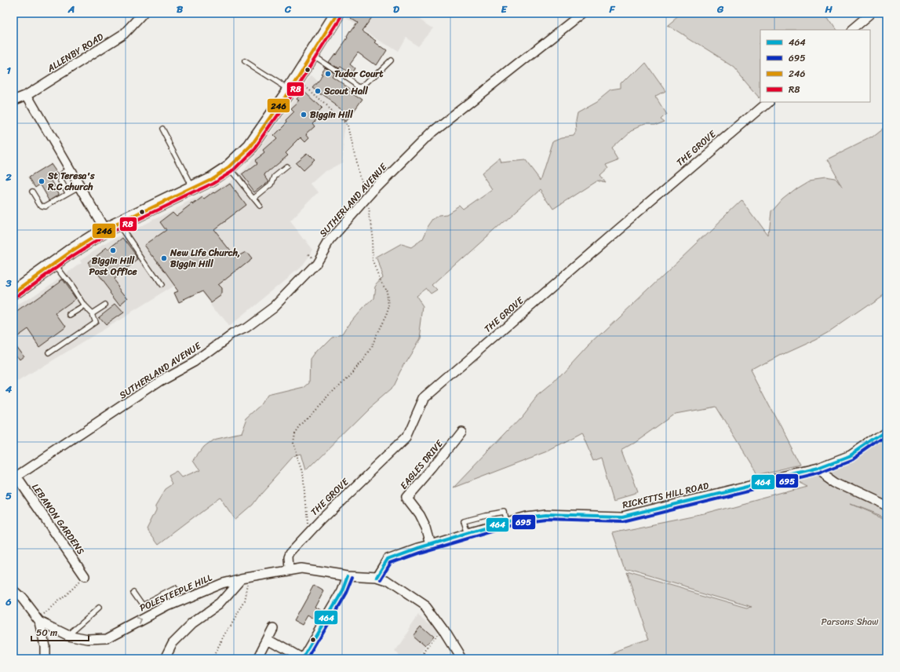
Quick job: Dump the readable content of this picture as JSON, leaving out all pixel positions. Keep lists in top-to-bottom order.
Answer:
{
  "streets": {
    "street": [
      "ALLENBY ROAD",
      "THE GROVE",
      "SUTHERLAND AVENUE",
      "EAGLES DRIVE",
      "RICKETTS HILL ROAD",
      "LEBANON GARDENS",
      "POLESTEEPLE HILL"
    ]
  },
  "crossings": [
    ["THE GROVE", "POLESTEEPLE HILL"],
    ["SUTHERLAND AVENUE", "LEBANON GARDENS"],
    ["EAGLES DRIVE", "RICKETTS HILL ROAD"],
    ["RICKETTS HILL ROAD", "POLESTEEPLE HILL"]
  ],
  "parks": ["Parsons Shaw"],
  "places": [
    "Tudor Court",
    "Scout Hall",
    "Biggin Hill",
    "St Teresa's R.C church",
    "Biggin Hill Post Office",
    "New Life Church, Biggin Hill"
  ],
  "lines": [
    "transit line 246",
    "transit line R8",
    "transit line 464",
    "transit line 695"
  ],
  "legend": [
    "464",
    "695",
    "246",
    "R8"
  ],
  "scale_bar": "50 m",
  "grid": {
    "columns": [
      "A",
      "B",
      "C",
      "D",
      "E",
      "F",
      "G",
      "H"
    ],
    "rows": [
      "1",
      "2",
      "3",
      "4",
      "5",
      "6"
    ]
  }
}
